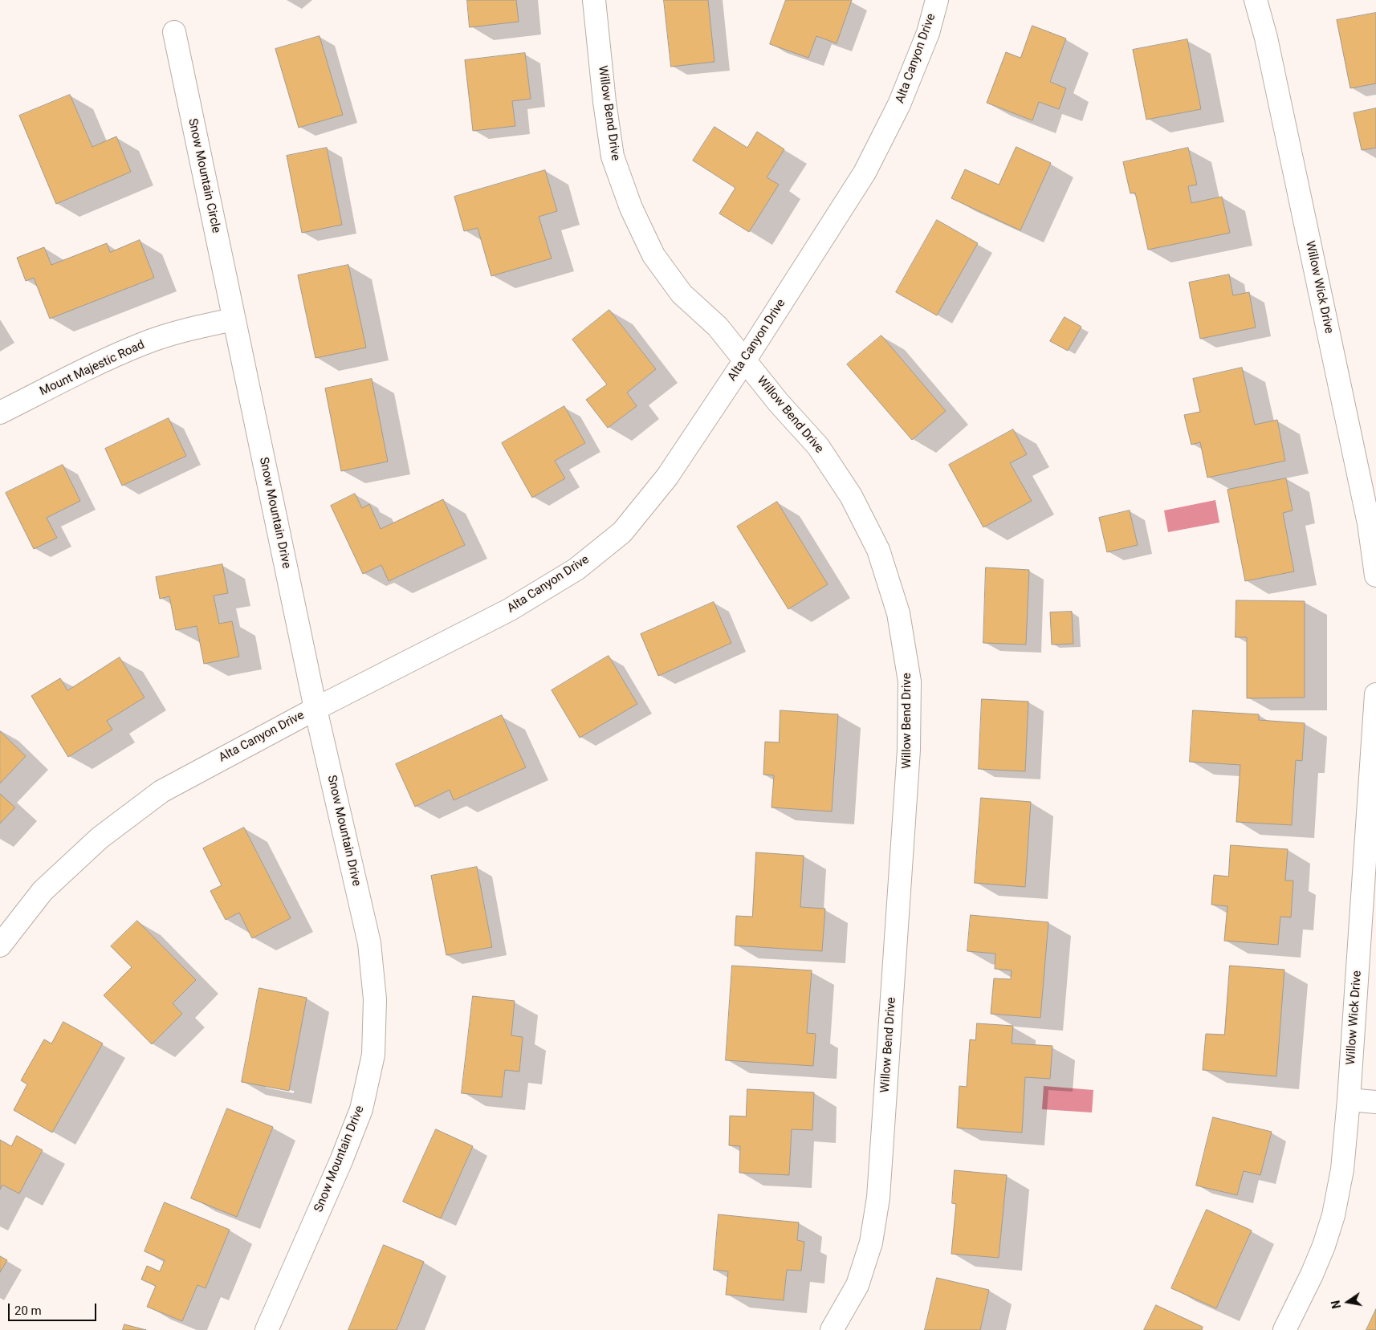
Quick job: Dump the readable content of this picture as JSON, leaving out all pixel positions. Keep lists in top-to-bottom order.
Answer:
{
  "streets": {
    "street": [
      "Alta Canyon Drive",
      "Willow Bend Drive",
      "Snow Mountain Circle",
      "Willow Wick Drive",
      "Mount Majestic Road",
      "Snow Mountain Drive"
    ]
  },
  "crossings": [
    ["Alta Canyon Drive", "Willow Bend Drive"],
    ["Alta Canyon Drive", "Snow Mountain Drive"],
    ["Snow Mountain Circle", "Mount Majestic Road"],
    ["Snow Mountain Circle", "Snow Mountain Drive"],
    ["Mount Majestic Road", "Snow Mountain Drive"]
  ],
  "scale_bar": "20 m",
  "north": "left"
}
